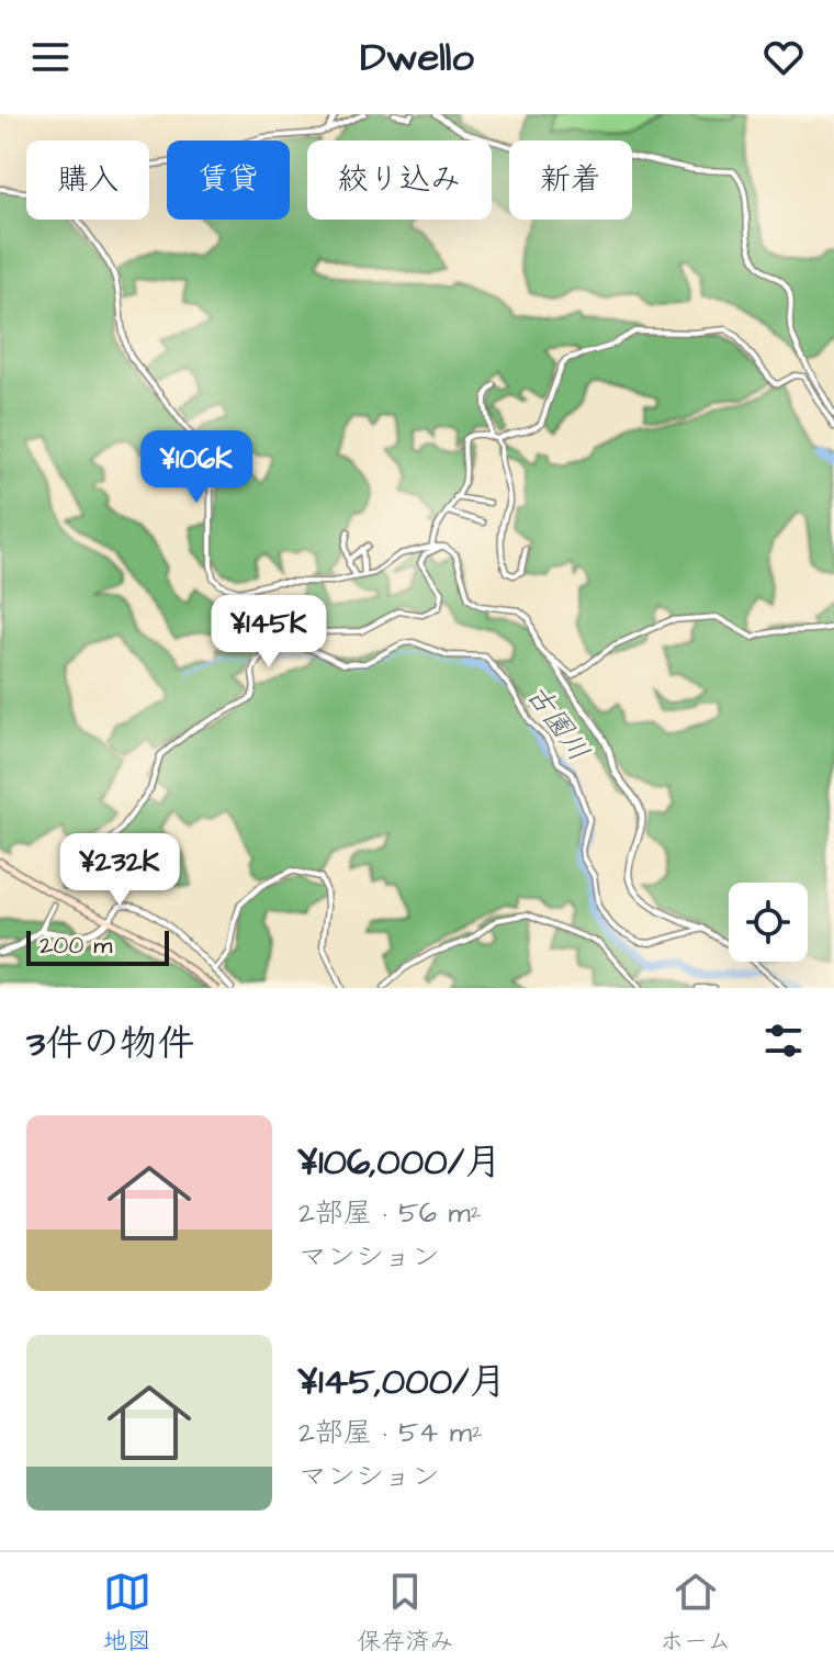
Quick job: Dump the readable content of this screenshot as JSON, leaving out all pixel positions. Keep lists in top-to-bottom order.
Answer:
{
  "water": ["古園川"],
  "scale_bar": "200 m",
  "page": {
    "header": "Dwello",
    "chip": [
      "購入",
      "賃貸",
      "絞り込み",
      "新着"
    ],
    "price": ["¥106K", "¥145K", "¥232K"],
    "scale": "200 m",
    "heading": "3件の物件",
    "list": [
      {
        "name": "¥106,000/月",
        "note": "2部屋 · 56 m² · マンション"
      },
      {
        "name": "¥145,000/月",
        "note": "2部屋 · 54 m² · マンション"
      }
    ],
    "tabs": ["地図", "保存済み", "ホーム"]
  }
}
